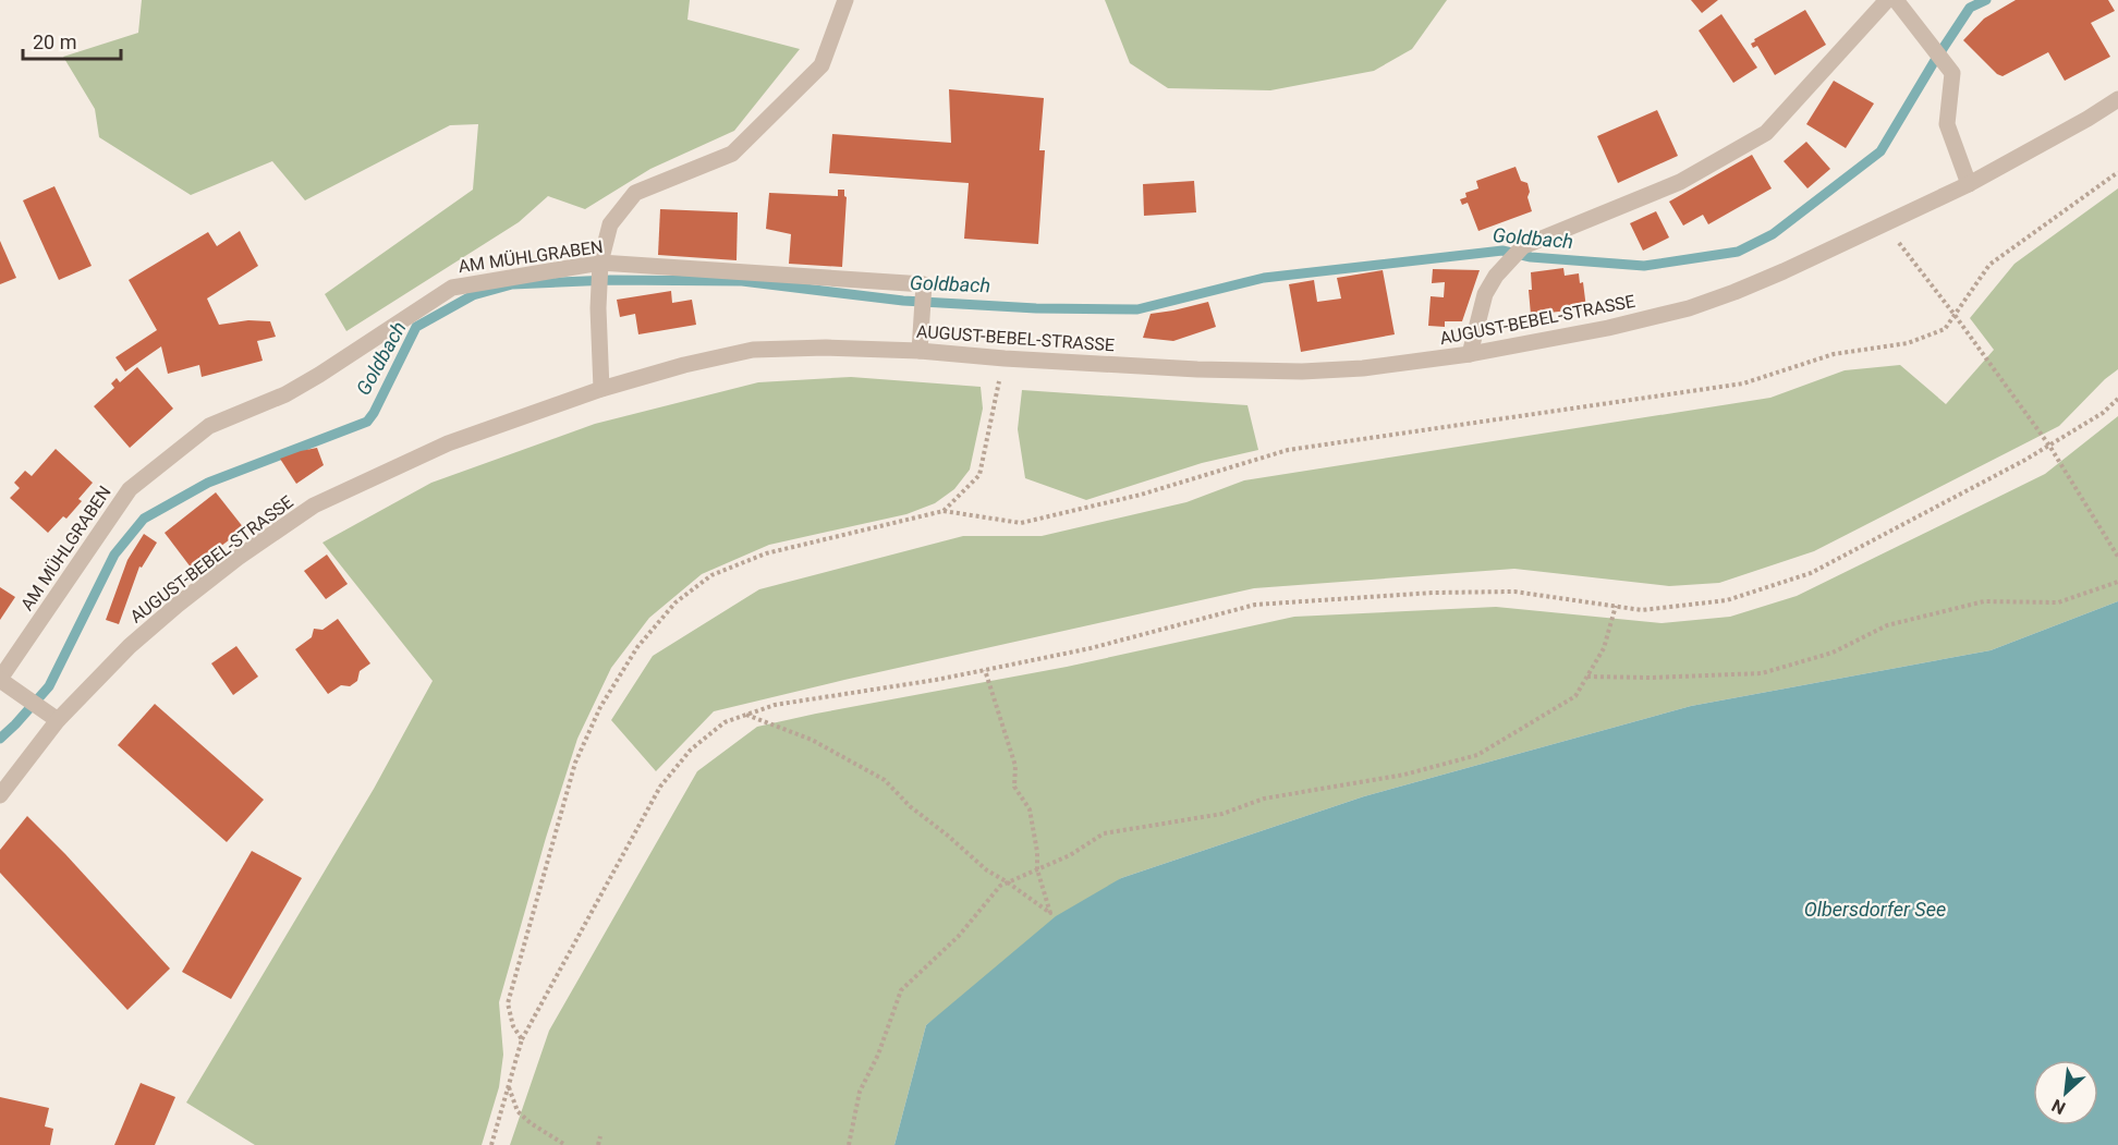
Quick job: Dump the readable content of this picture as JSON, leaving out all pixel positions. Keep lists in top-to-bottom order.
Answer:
{
  "streets": {
    "street": ["AM MÜHLGRABEN", "AUGUST-BEBEL-STRASSE"]
  },
  "crossings": [
    ["AM MÜHLGRABEN", "AUGUST-BEBEL-STRASSE"]
  ],
  "water": ["Goldbach", "Olbersdorfer See"],
  "scale_bar": "20 m",
  "north": "bottom left"
}
